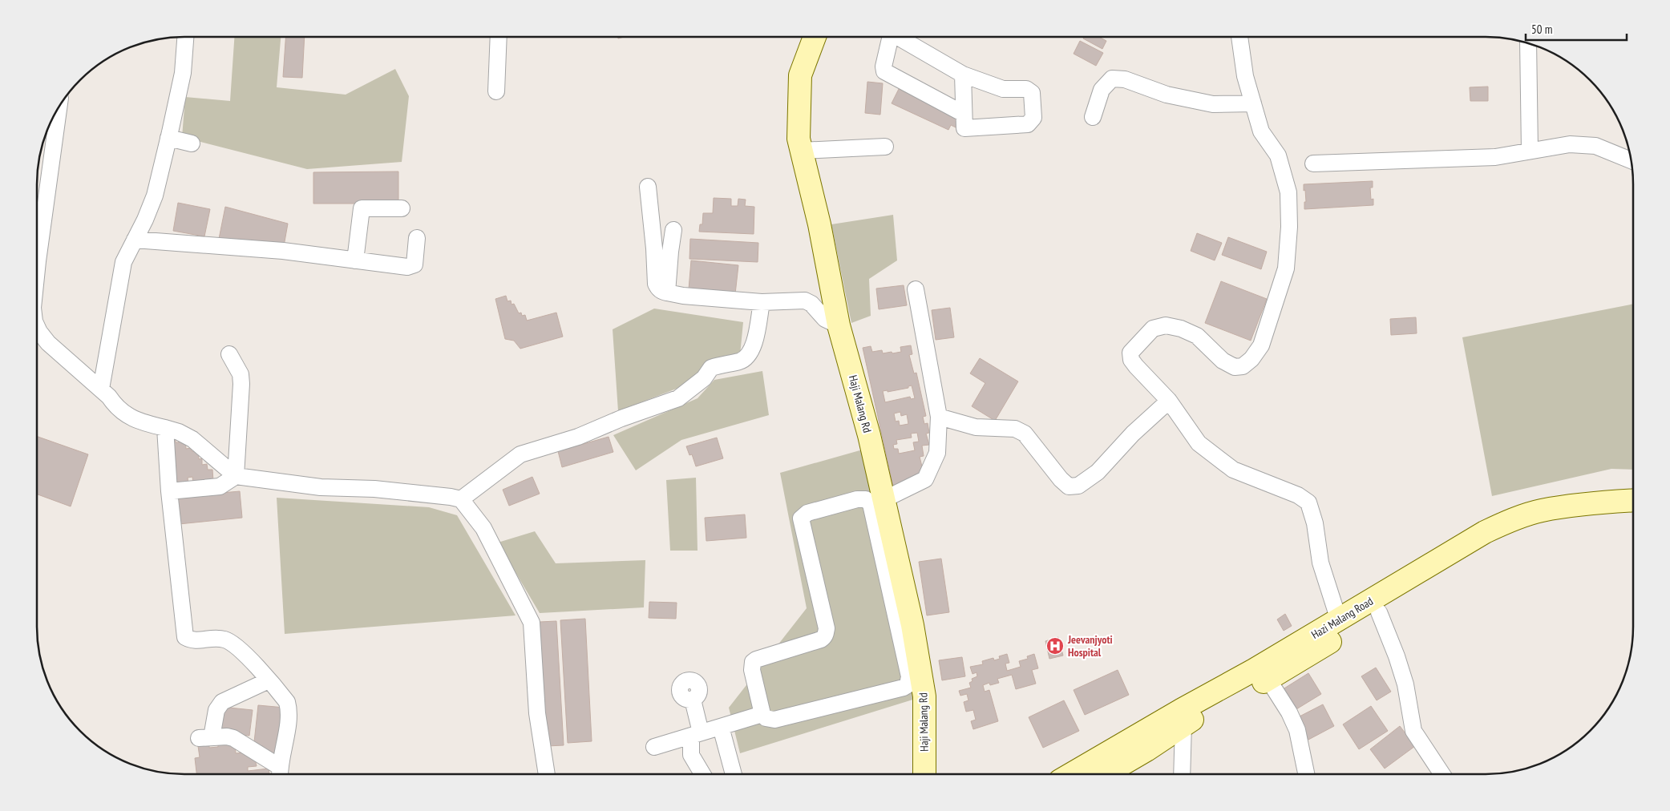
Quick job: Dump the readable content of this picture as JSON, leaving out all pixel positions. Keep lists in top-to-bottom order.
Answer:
{
  "streets": {
    "main road": ["Haji Malang Rd", "Hazi Malang Road"]
  },
  "places": {
    "hospital": ["Jeevanjyoti Hospital"]
  },
  "scale_bar": "50 m"
}
